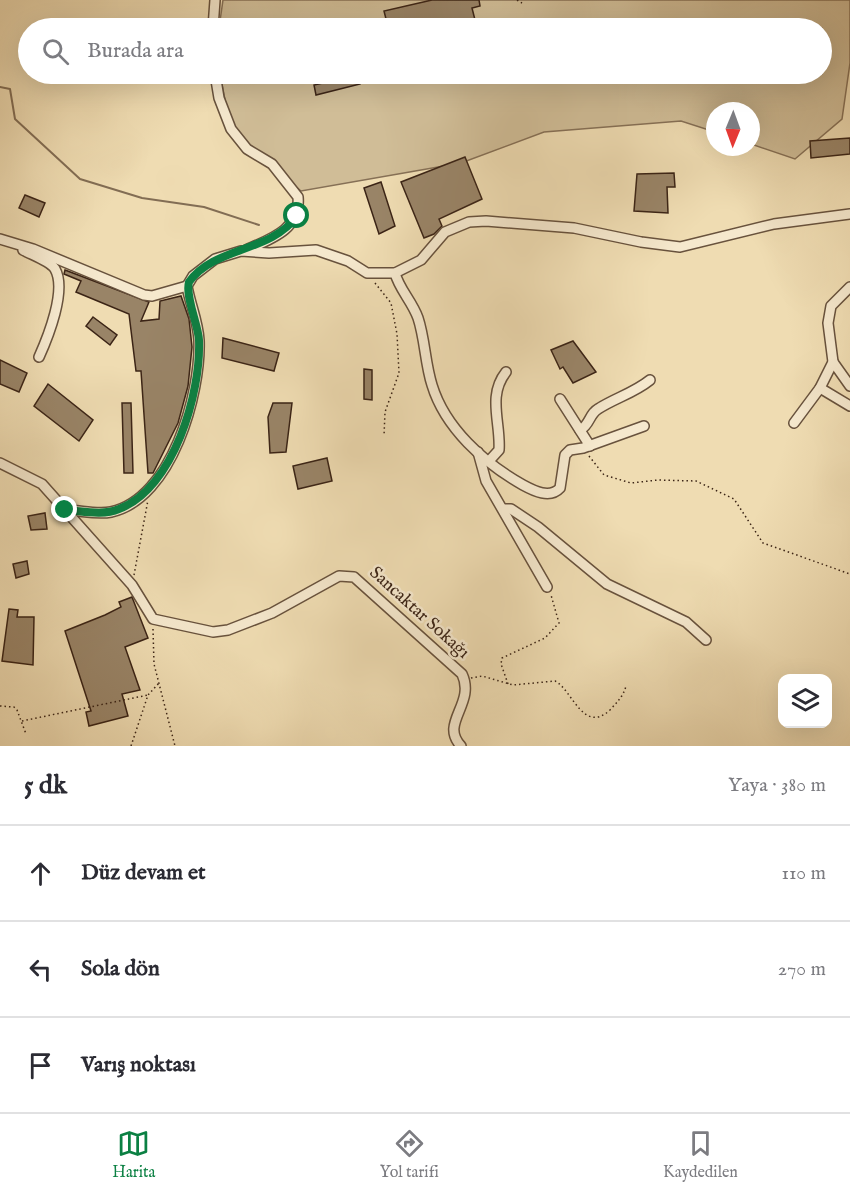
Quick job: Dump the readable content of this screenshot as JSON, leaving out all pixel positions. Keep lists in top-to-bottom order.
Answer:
{
  "streets": {
    "street": ["Sancaktar Sokağı"]
  },
  "north": "bottom",
  "page": {
    "search": "Burada ara",
    "heading": ["5 dk", "Yaya · 380 m"],
    "list": [
      ["Düz devam et", "110 m"],
      ["Sola dön", "270 m"],
      "Varış noktası"
    ],
    "nav": ["Harita", "Yol tarifi", "Kaydedilen"]
  }
}
